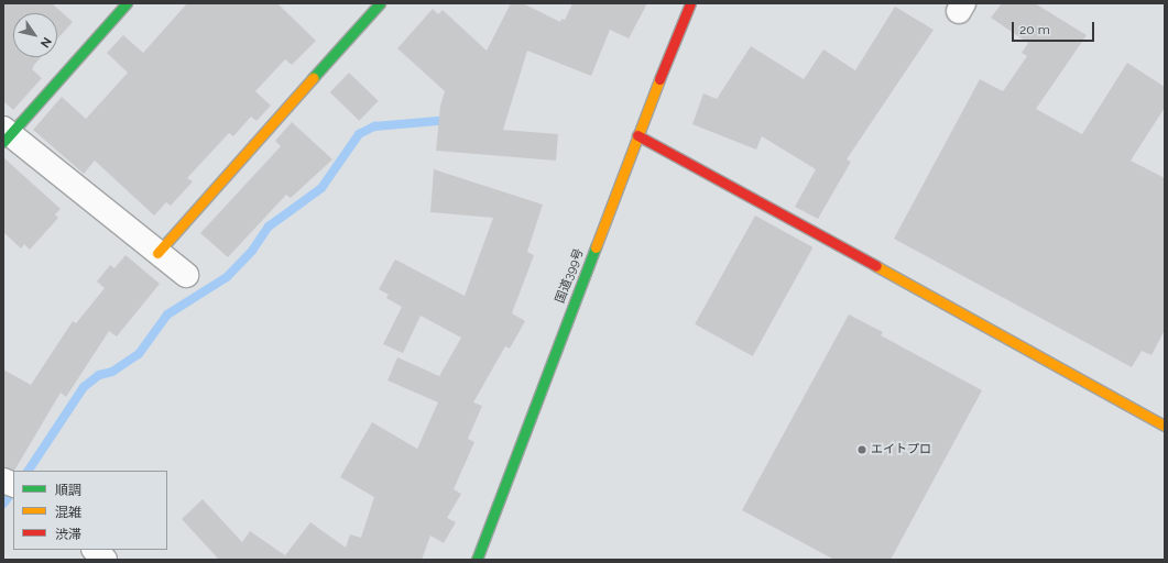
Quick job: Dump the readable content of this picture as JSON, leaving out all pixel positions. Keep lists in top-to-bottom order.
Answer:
{
  "streets": {
    "main road": ["国道399号"]
  },
  "places": ["エイトプロ"],
  "legend": ["順調", "混雑", "渋滞"],
  "scale_bar": "20 m",
  "north": "bottom right"
}
